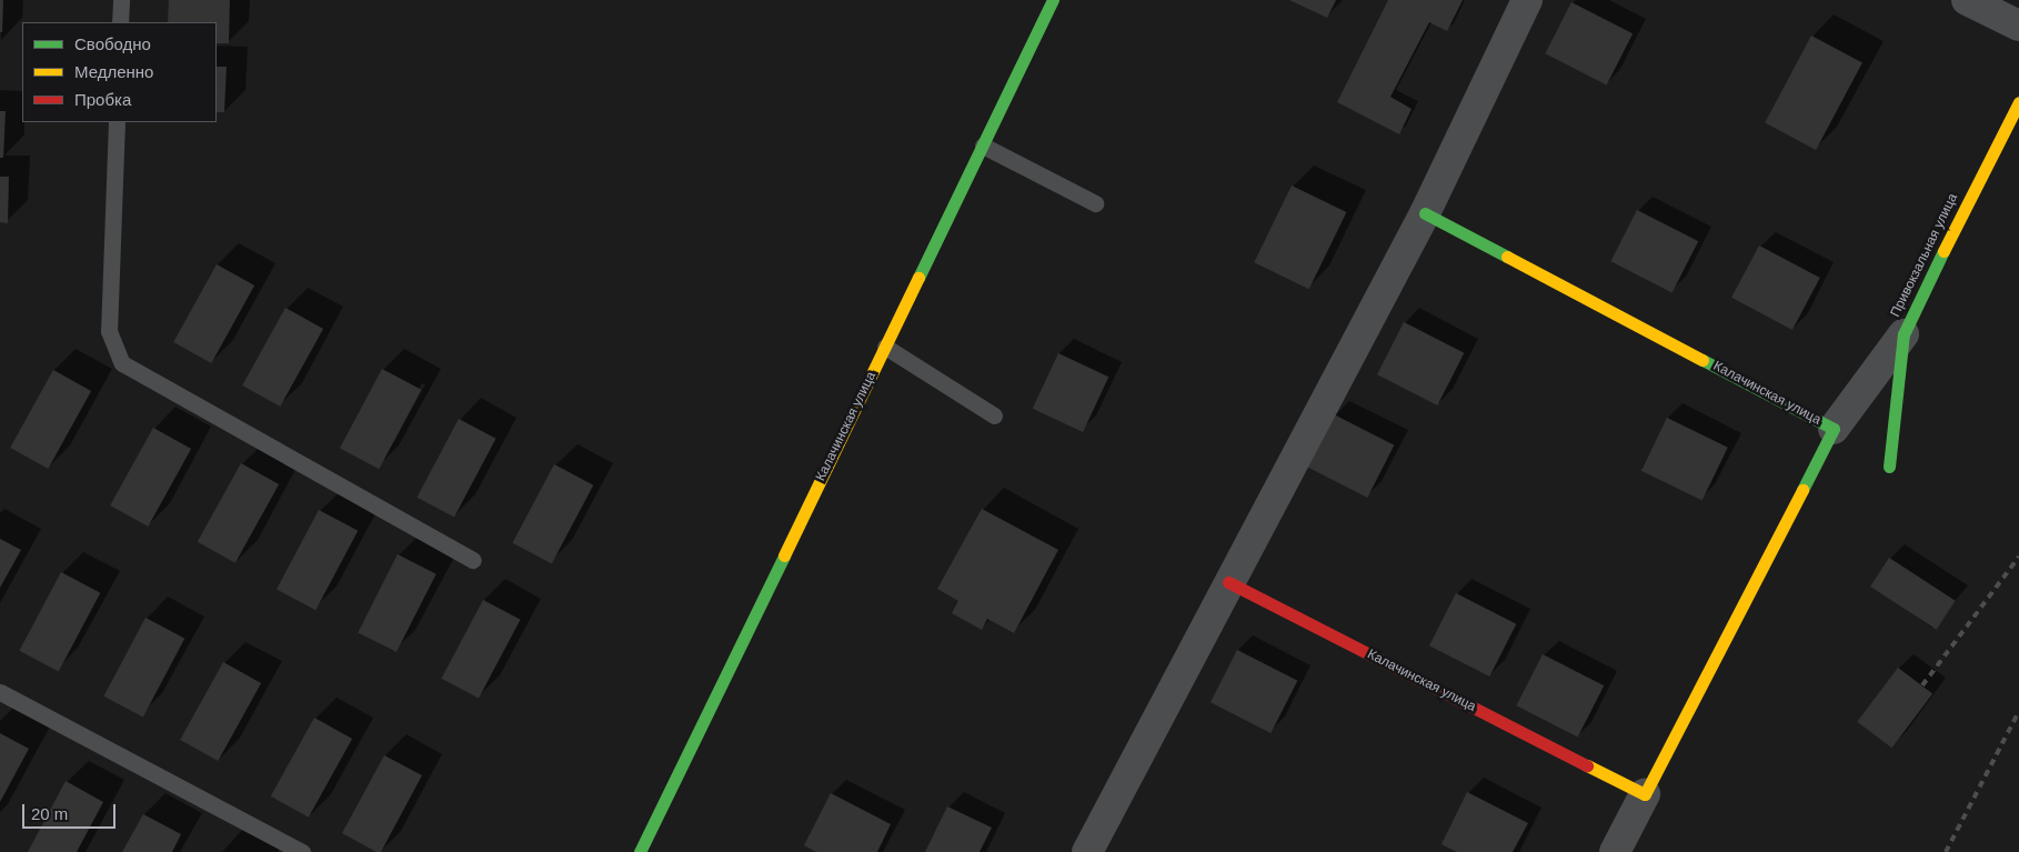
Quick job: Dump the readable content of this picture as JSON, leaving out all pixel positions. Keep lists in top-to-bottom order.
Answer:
{
  "streets": {
    "street": ["Привокзальная улица", "Калачинская улица"]
  },
  "legend": ["Свободно", "Медленно", "Пробка"],
  "scale_bar": "20 m"
}
